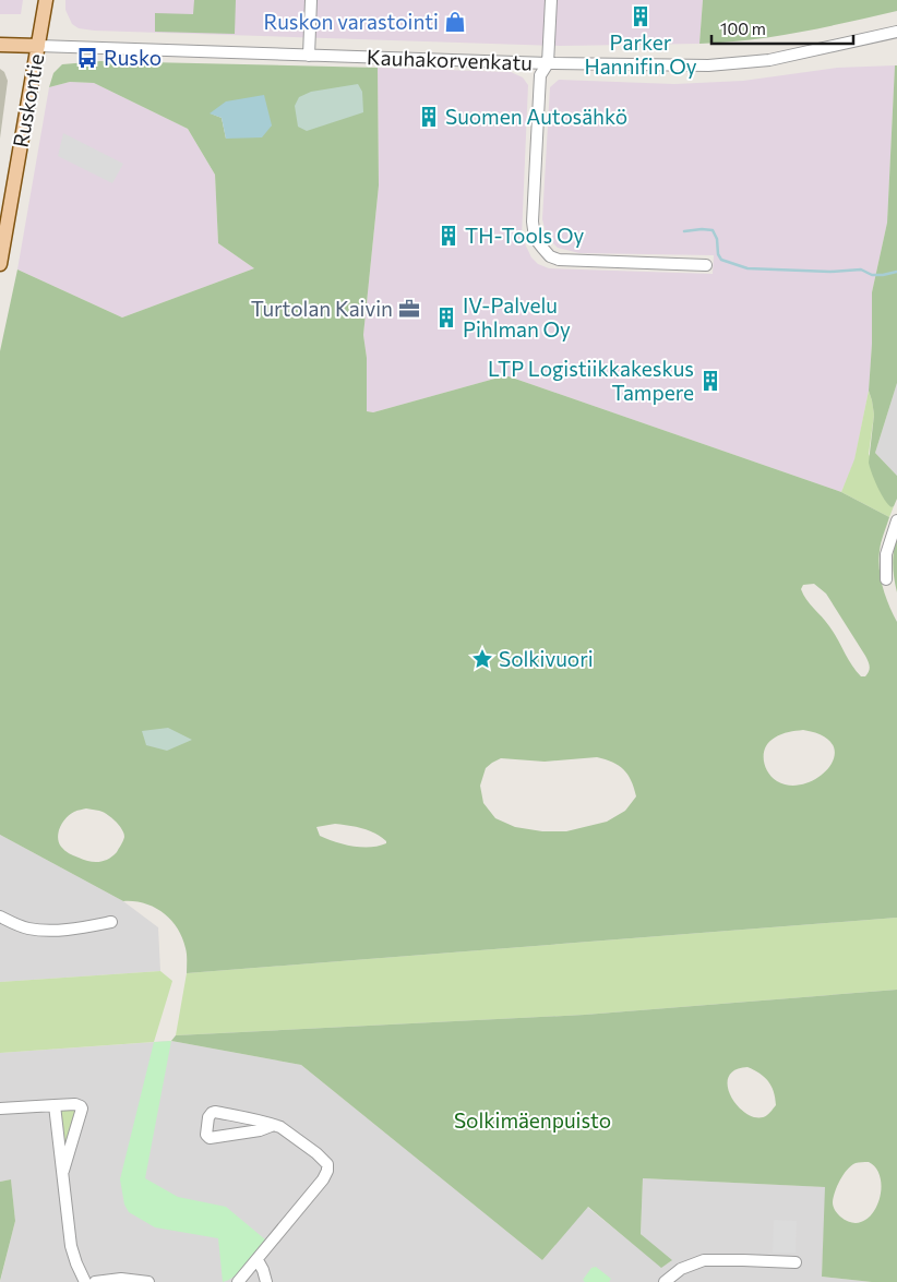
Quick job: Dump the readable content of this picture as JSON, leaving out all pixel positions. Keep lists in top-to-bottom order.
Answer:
{
  "streets": {
    "main road": ["Kauhakorvenkatu", "Ruskontie"]
  },
  "crossings": [
    ["Kauhakorvenkatu", "Ruskontie"]
  ],
  "parks": ["Solkimäenpuisto"],
  "places": {
    "building": [
      "Parker Hannifin Oy",
      "Suomen Autosähkö",
      "TH-Tools Oy",
      "IV-Palvelu Pihlman Oy",
      "LTP Logistiikkakeskus Tampere"
    ],
    "shop": ["Ruskon varastointi"],
    "bus stop": ["Rusko"],
    "office": ["Turtolan Kaivin"],
    "place": ["Solkivuori"]
  },
  "scale_bar": "100 m"
}
